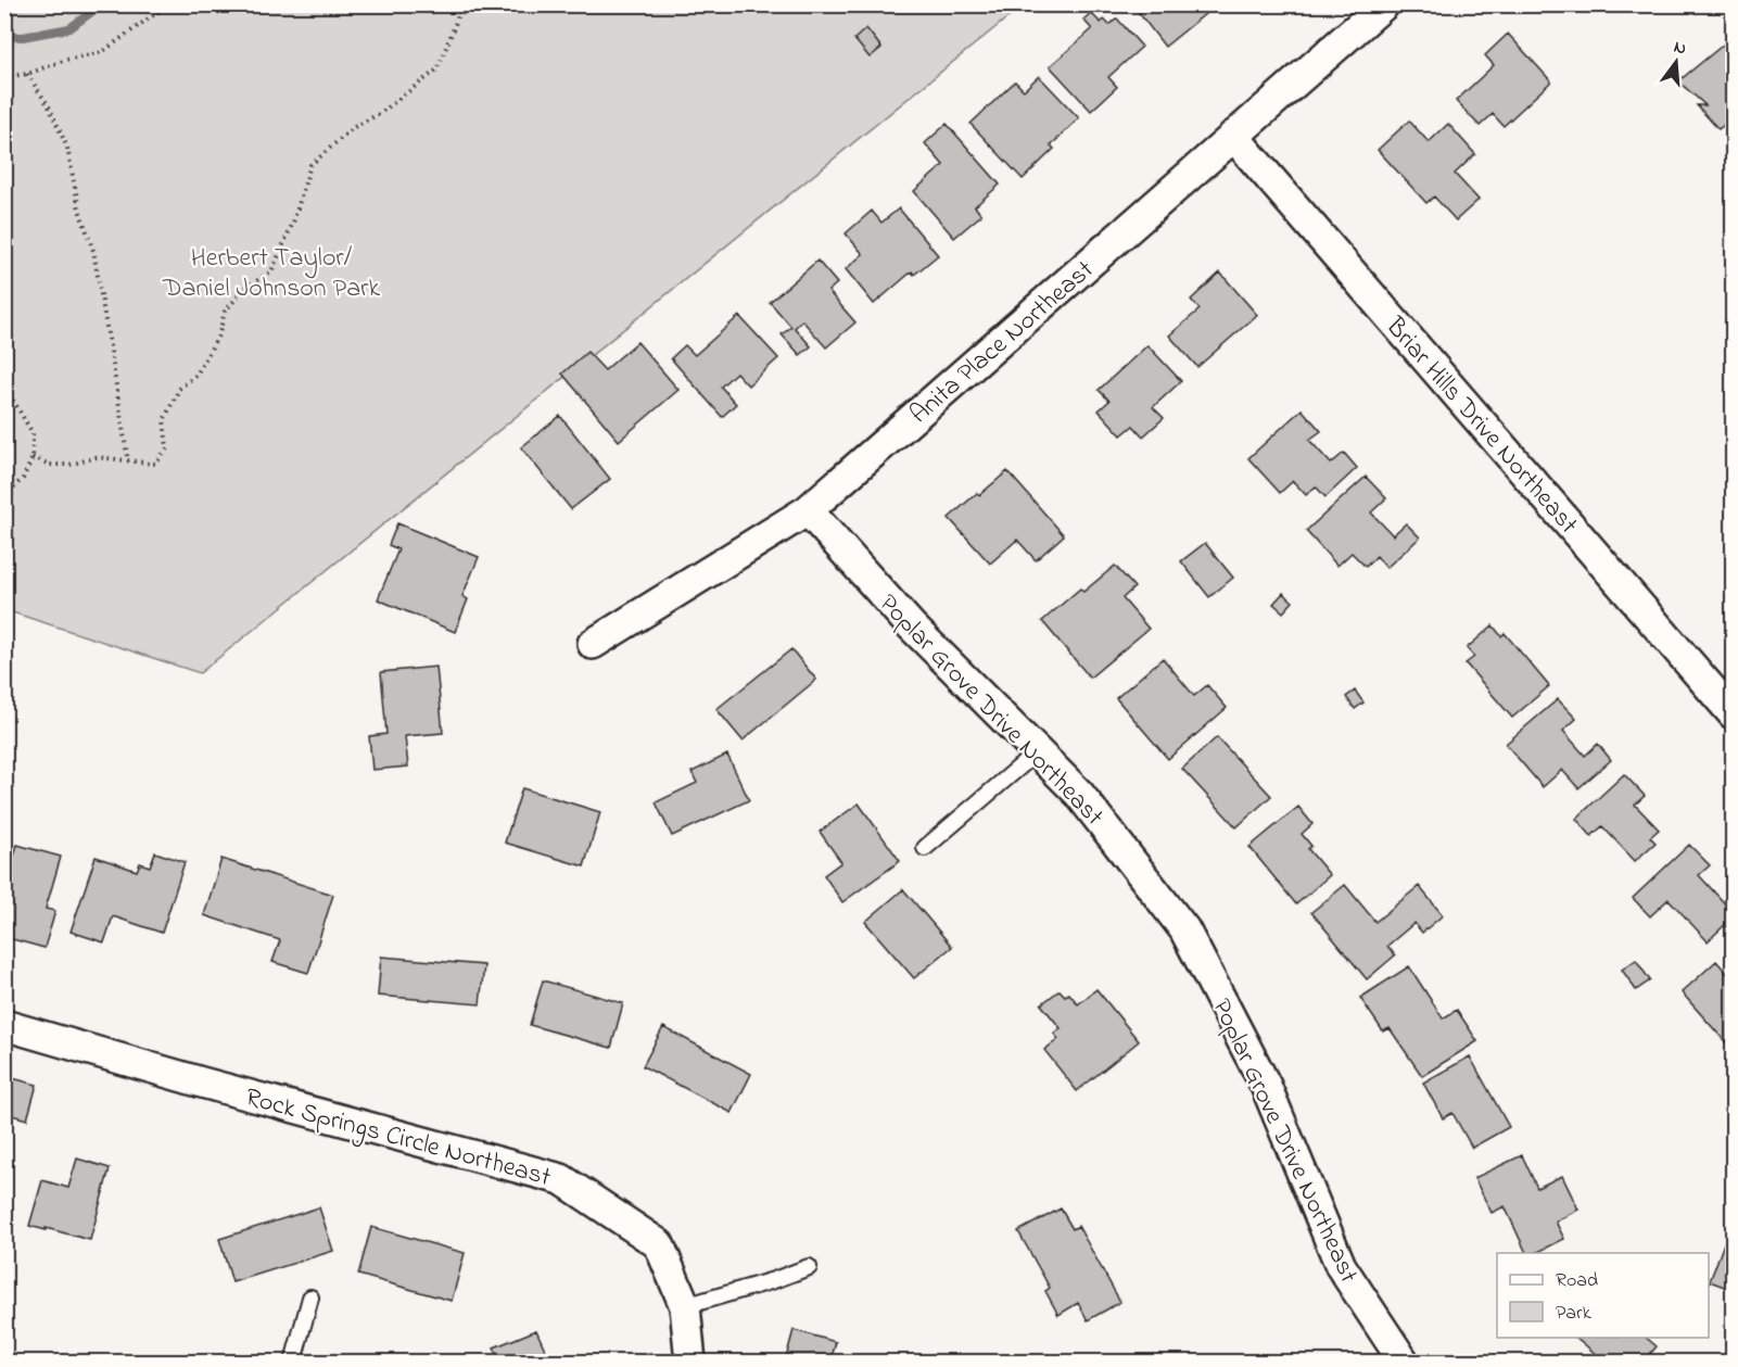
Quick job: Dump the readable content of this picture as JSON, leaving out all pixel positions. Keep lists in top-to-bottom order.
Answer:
{
  "streets": {
    "street": [
      "Anita Place Northeast",
      "Briar Hills Drive Northeast",
      "Poplar Grove Drive Northeast",
      "Rock Springs Circle Northeast"
    ]
  },
  "crossings": [
    ["Anita Place Northeast", "Briar Hills Drive Northeast"],
    ["Anita Place Northeast", "Poplar Grove Drive Northeast"]
  ],
  "parks": ["Herbert Taylor/ Daniel Johnson Park"],
  "legend": ["Road", "Park"],
  "north": "top"
}
